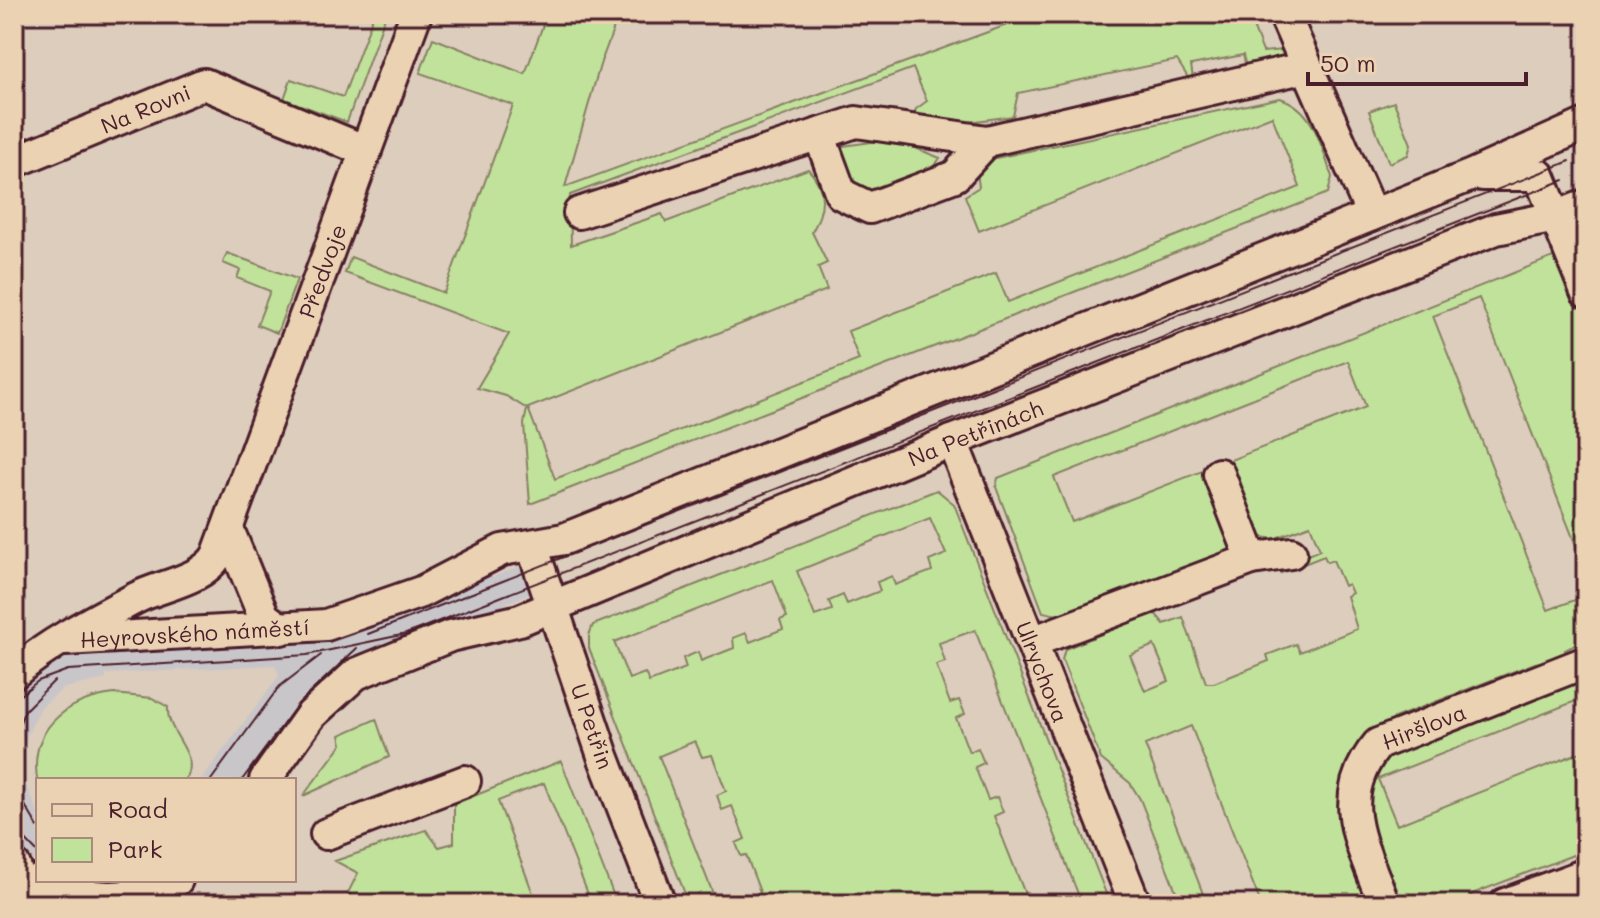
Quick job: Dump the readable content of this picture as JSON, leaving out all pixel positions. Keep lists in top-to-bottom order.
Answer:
{
  "streets": {
    "street": [
      "Na Rovni",
      "Předvoje",
      "Na Petřinách",
      "Heyrovského náměstí",
      "Ulrychova",
      "U Petřin",
      "Hiršlova"
    ]
  },
  "crossings": [
    ["Na Rovni", "Předvoje"],
    ["Předvoje", "Heyrovského náměstí"],
    ["Na Petřinách", "Ulrychova"],
    ["Na Petřinách", "U Petřin"],
    ["Heyrovského náměstí", "U Petřin"]
  ],
  "legend": ["Road", "Park"],
  "scale_bar": "50 m"
}
